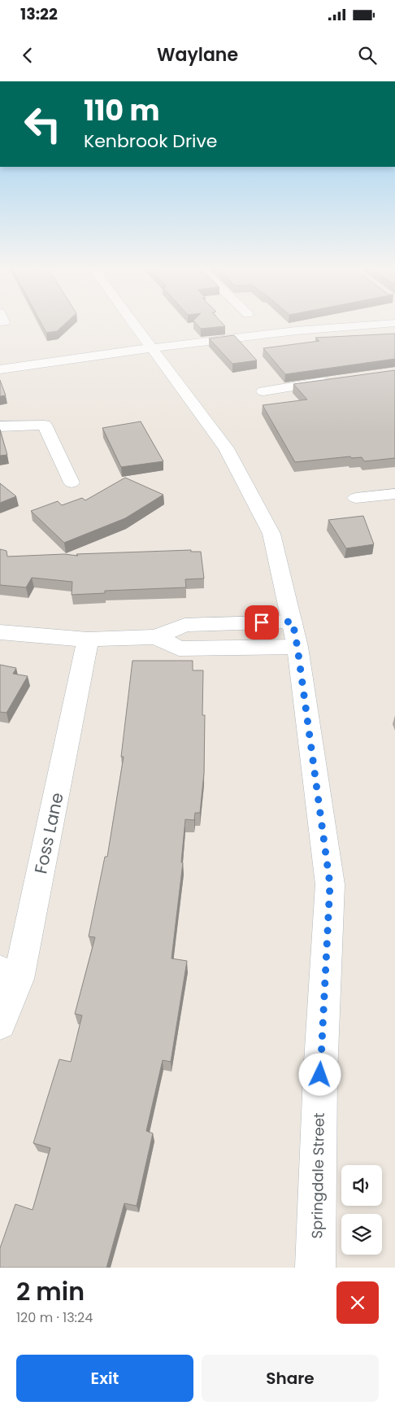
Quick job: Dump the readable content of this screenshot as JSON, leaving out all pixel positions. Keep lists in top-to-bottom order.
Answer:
{
  "streets": {
    "street": ["Foss Lane", "Springdale Street"]
  },
  "page": {
    "status": "13:22",
    "header": "Waylane",
    "turn": ["110 m", "Kenbrook Drive"],
    "heading": ["2 min", "120 m · 13:24"],
    "buttons": ["Exit", "Share"]
  }
}
